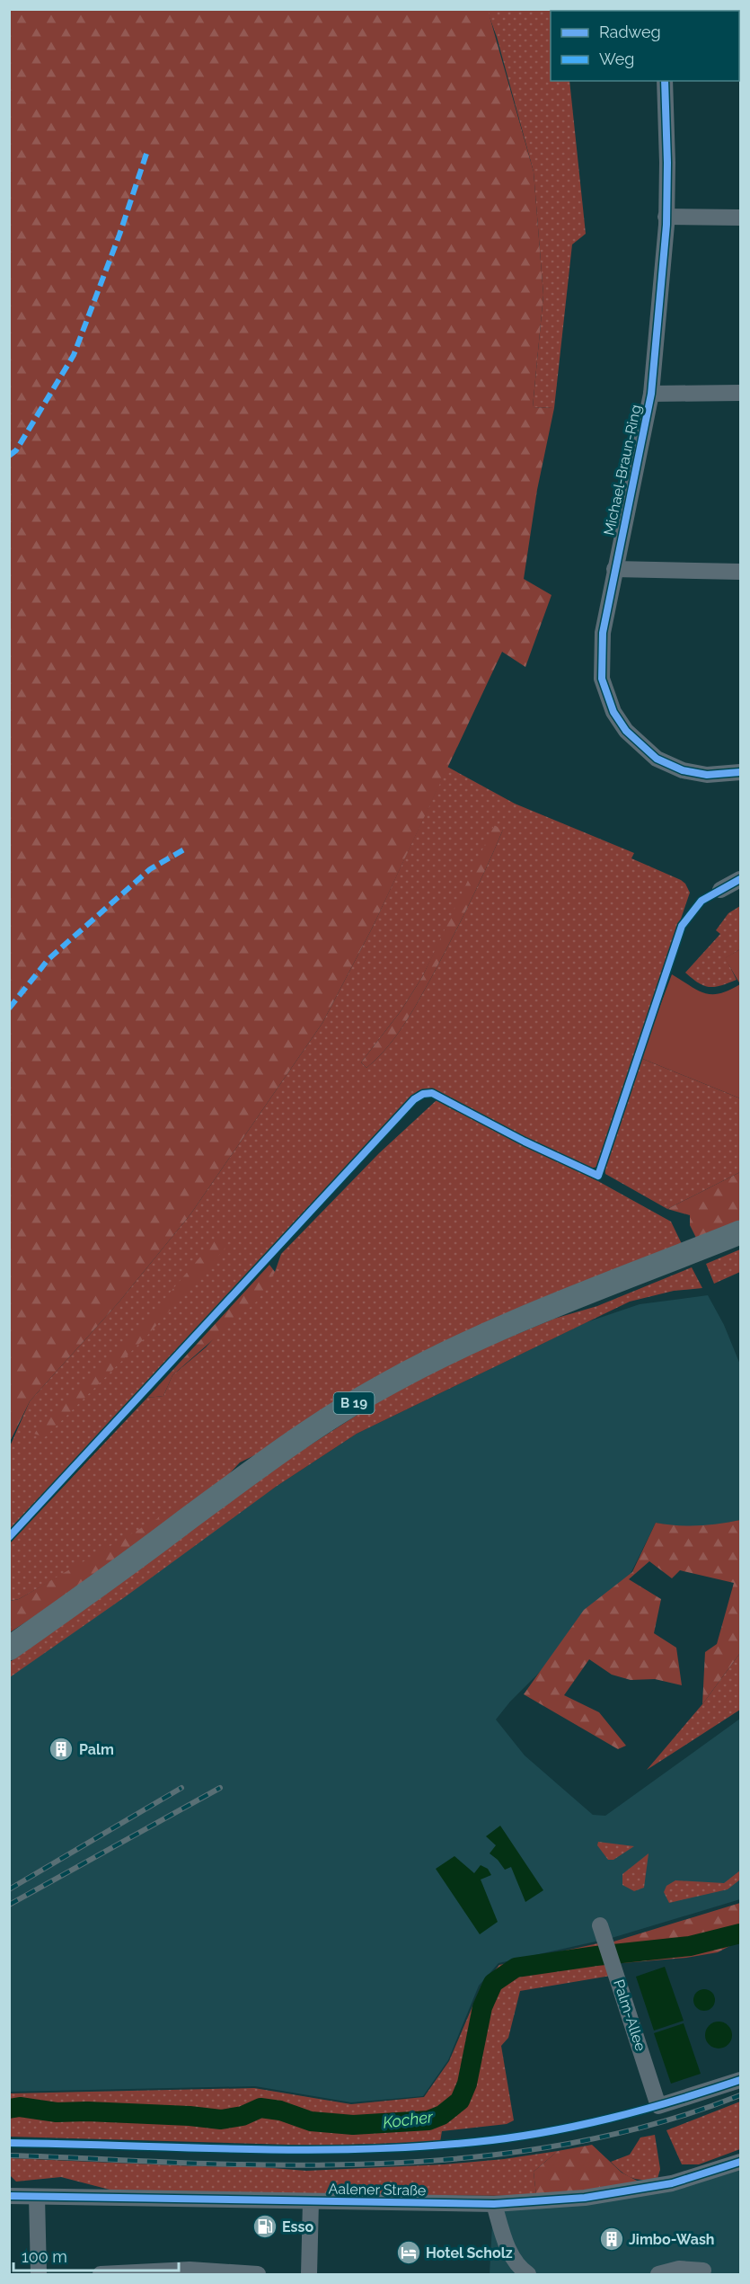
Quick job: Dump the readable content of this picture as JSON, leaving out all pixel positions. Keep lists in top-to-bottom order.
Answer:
{
  "streets": {
    "highway": ["B 19"],
    "street": ["Michael-Braun-Ring", "Palm-Allee", "Aalener Straße"]
  },
  "water": ["Kocher"],
  "places": {
    "building": ["Palm", "Jimbo-Wash"],
    "fuel station": ["Esso"],
    "hotel": ["Hotel Scholz"]
  },
  "legend": ["Radweg", "Weg"],
  "scale_bar": "100 m"
}
